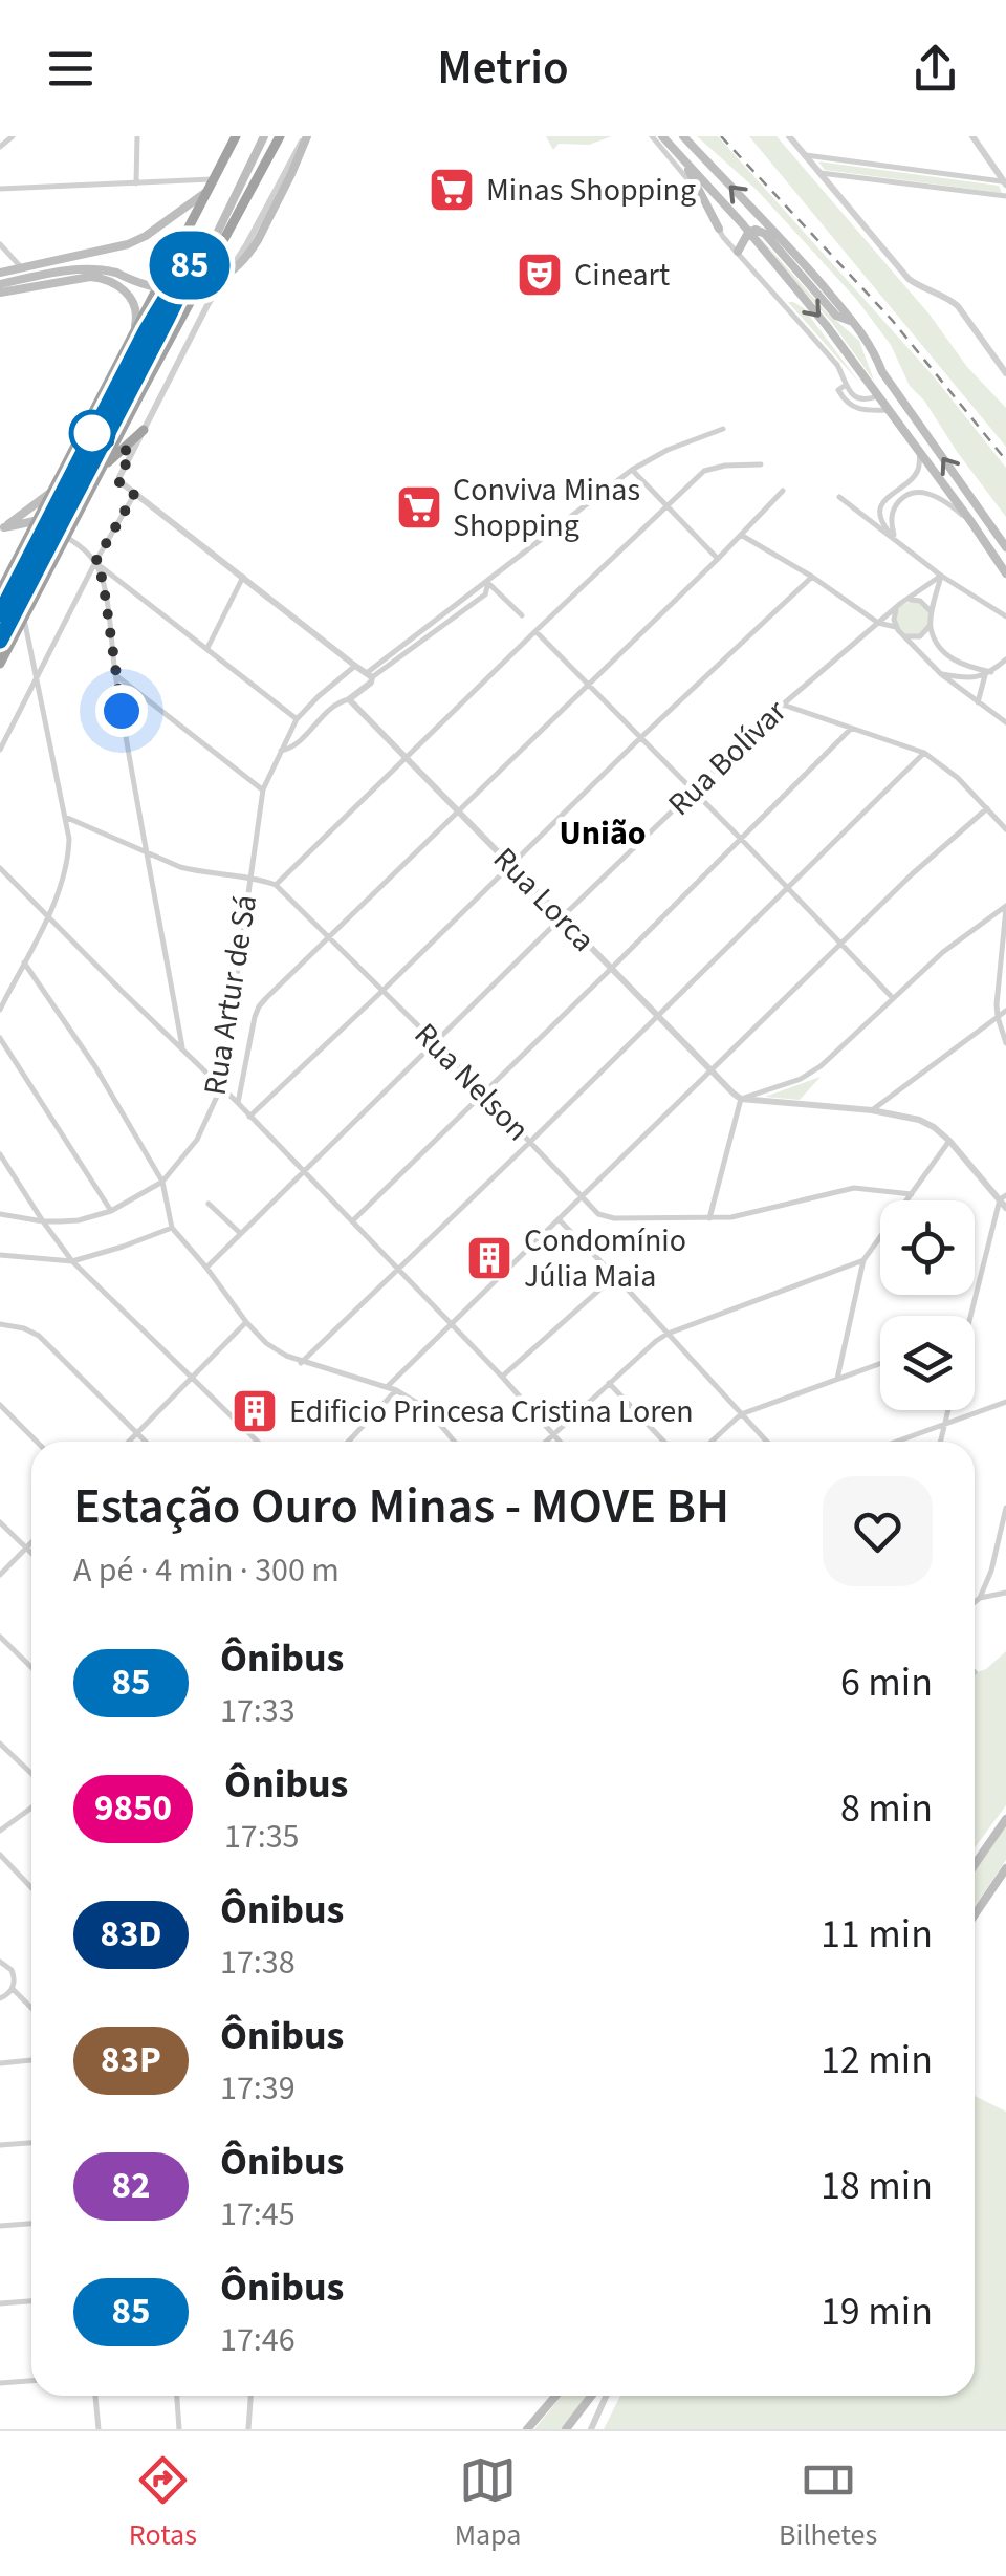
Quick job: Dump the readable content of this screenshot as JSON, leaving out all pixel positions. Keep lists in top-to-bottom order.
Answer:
{
  "streets": {
    "street": [
      "Rua Bolívar",
      "Rua Lorca",
      "Rua Artur de Sá",
      "Rua Nelson"
    ]
  },
  "crossings": [
    ["Rua Bolívar", "Rua Lorca"],
    ["Rua Bolívar", "Rua Nelson"],
    ["Rua Lorca", "Rua Artur de Sá"],
    ["Rua Artur de Sá", "Rua Nelson"]
  ],
  "districts": ["União"],
  "places": {
    "supermarket": ["Minas Shopping", "Conviva Minas Shopping"],
    "theatre": ["Cineart"],
    "building": ["Condomínio Júlia Maia", "Edificio Princesa Cristina Loren"]
  },
  "lines": ["bus line 85"],
  "page": {
    "header": "Metrio",
    "on_map": "85",
    "heading": ["Estação Ouro Minas - MOVE BH", "A pé · 4 min · 300 m"],
    "list": [
      {
        "mark": "85",
        "name": "Ônibus",
        "note": "17:33",
        "value": "6 min"
      },
      {
        "mark": "9850",
        "name": "Ônibus",
        "note": "17:35",
        "value": "8 min"
      },
      {
        "mark": "83D",
        "name": "Ônibus",
        "note": "17:38",
        "value": "11 min"
      },
      {
        "mark": "83P",
        "name": "Ônibus",
        "note": "17:39",
        "value": "12 min"
      },
      {
        "mark": "82",
        "name": "Ônibus",
        "note": "17:45",
        "value": "18 min"
      },
      {
        "mark": "85",
        "name": "Ônibus",
        "note": "17:46",
        "value": "19 min"
      }
    ],
    "tabs": ["Rotas", "Mapa", "Bilhetes"]
  }
}
